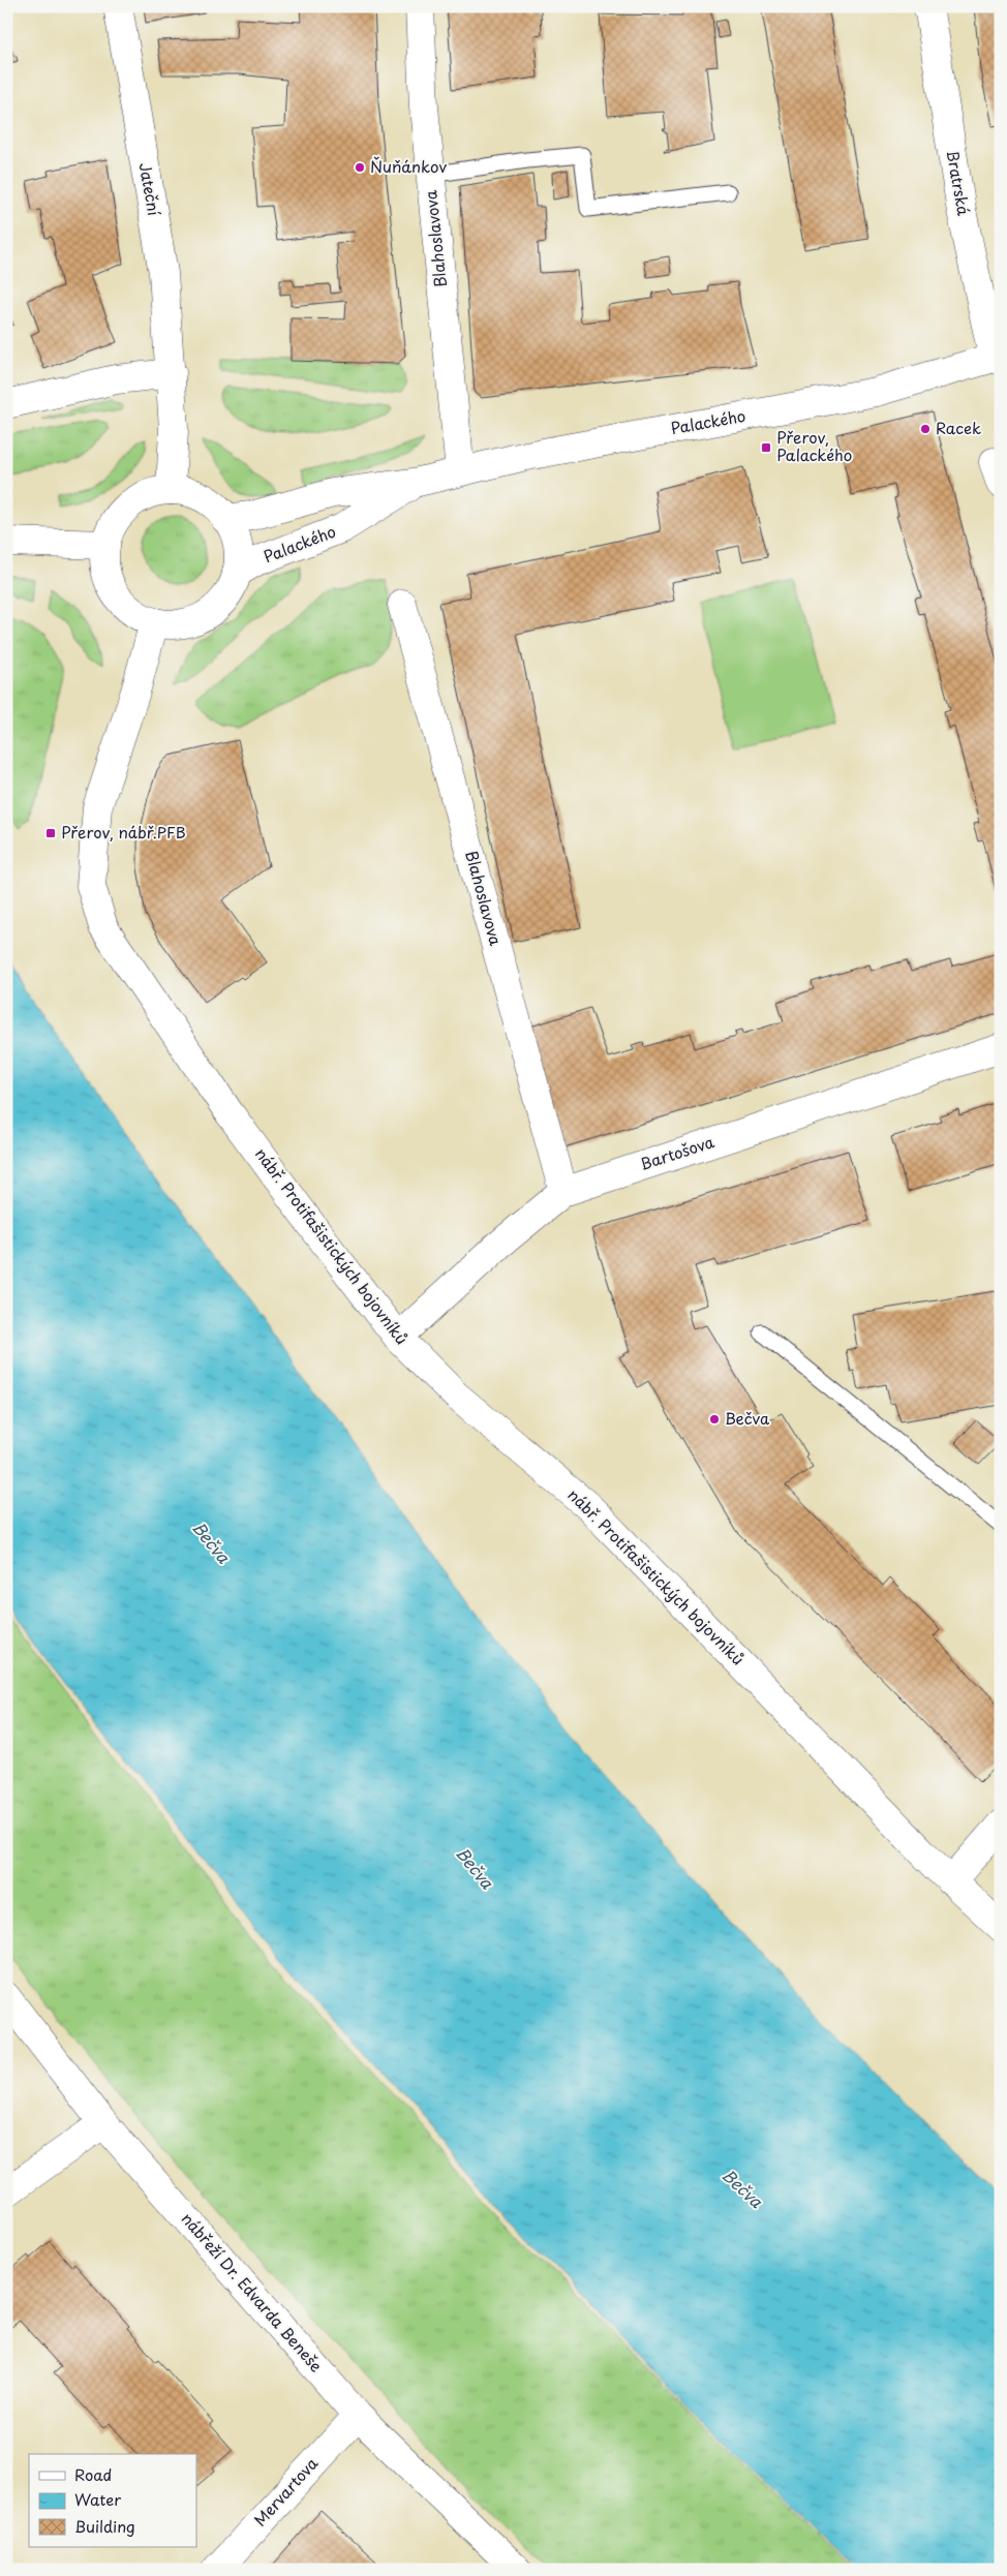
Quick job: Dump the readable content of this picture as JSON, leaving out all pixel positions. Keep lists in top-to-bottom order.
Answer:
{
  "streets": {
    "street": [
      "Bratrská",
      "Jateční",
      "Blahoslavova",
      "Palackého",
      "Bartošova",
      "nábř. Protifašistických bojovníků",
      "nábřeží Dr. Edvarda Beneše",
      "Mervartova"
    ]
  },
  "crossings": [
    ["Bratrská", "Palackého"],
    ["Jateční", "Palackého"],
    ["Jateční", "nábř. Protifašistických bojovníků"],
    ["Blahoslavova", "Palackého"],
    ["Blahoslavova", "Bartošova"],
    ["Palackého", "nábř. Protifašistických bojovníků"],
    ["Bartošova", "nábř. Protifašistických bojovníků"],
    ["nábřeží Dr. Edvarda Beneše", "Mervartova"]
  ],
  "water": ["Bečva"],
  "places": {
    "other": ["Ňuňánkov", "Racek", "Bečva"],
    "transit": ["Přerov, Palackého", "Přerov, nábř.PFB"]
  },
  "legend": ["Road", "Water", "Building"]
}
